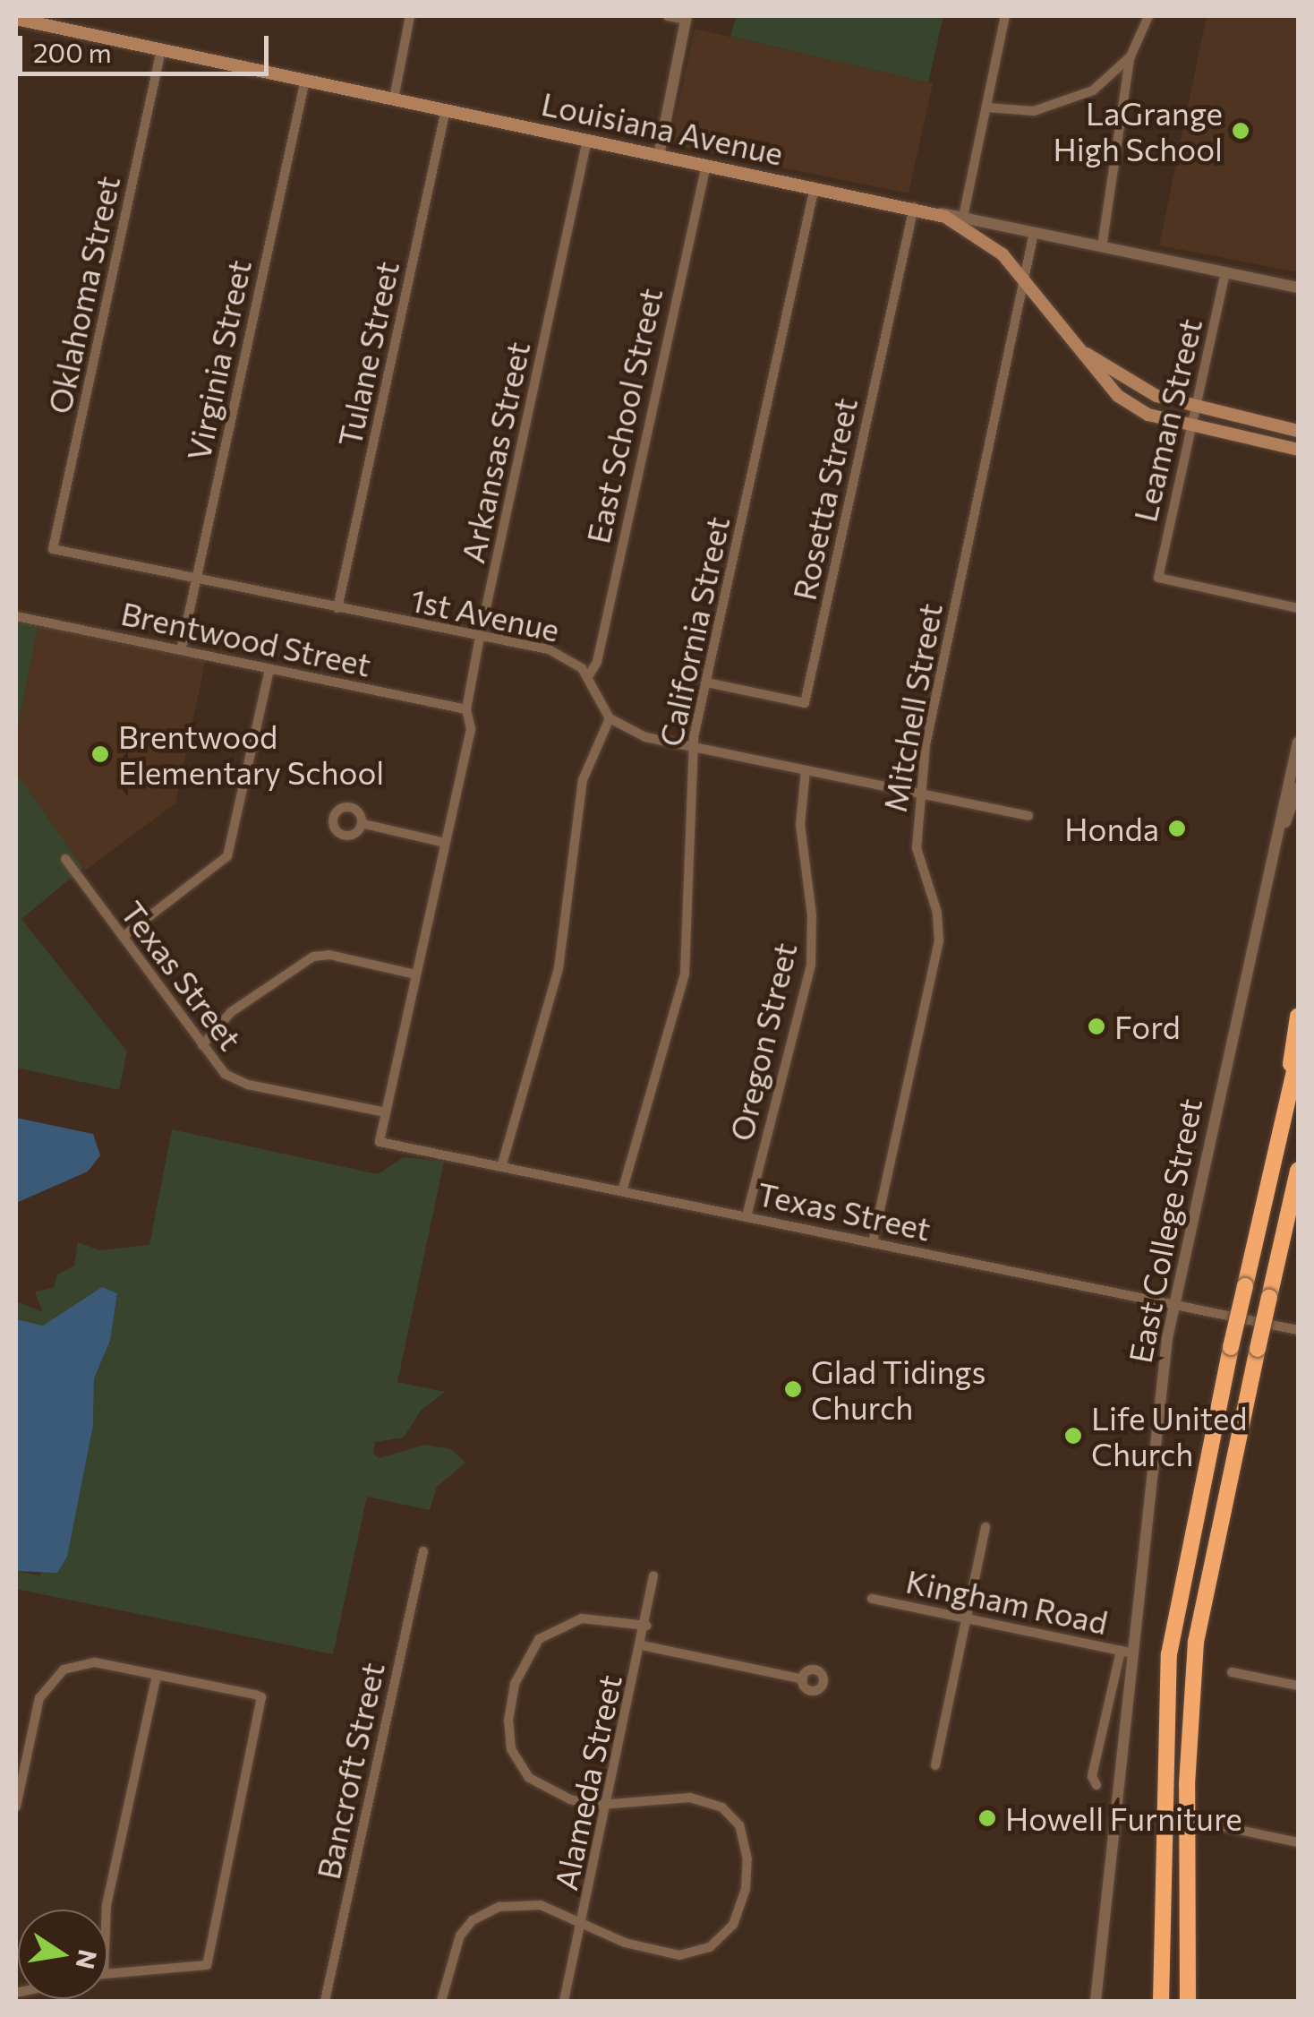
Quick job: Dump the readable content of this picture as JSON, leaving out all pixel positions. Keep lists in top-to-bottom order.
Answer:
{
  "streets": {
    "main road": ["Louisiana Avenue"],
    "street": [
      "Oklahoma Street",
      "Tulane Street",
      "Virginia Street",
      "East School Street",
      "Leaman Street",
      "Arkansas Street",
      "Rosetta Street",
      "1st Avenue",
      "California Street",
      "Brentwood Street",
      "Mitchell Street",
      "Texas Street",
      "Oregon Street",
      "East College Street",
      "Kingham Road",
      "Bancroft Street",
      "Alameda Street"
    ]
  },
  "crossings": [
    ["Louisiana Avenue", "Oklahoma Street"],
    ["Louisiana Avenue", "Tulane Street"],
    ["Louisiana Avenue", "Virginia Street"],
    ["Louisiana Avenue", "East School Street"],
    ["Louisiana Avenue", "Arkansas Street"],
    ["Louisiana Avenue", "Rosetta Street"],
    ["Louisiana Avenue", "California Street"],
    ["Louisiana Avenue", "Mitchell Street"],
    ["Oklahoma Street", "1st Avenue"],
    ["Tulane Street", "1st Avenue"],
    ["Virginia Street", "1st Avenue"],
    ["Virginia Street", "Brentwood Street"],
    ["East School Street", "1st Avenue"],
    ["Arkansas Street", "1st Avenue"],
    ["Arkansas Street", "Brentwood Street"],
    ["Arkansas Street", "Texas Street"],
    ["Rosetta Street", "California Street"],
    ["California Street", "Texas Street"],
    ["Mitchell Street", "Texas Street"],
    ["Texas Street", "Oregon Street"],
    ["Texas Street", "East College Street"],
    ["East College Street", "Kingham Road"]
  ],
  "places": [
    "LaGrange High School",
    "Brentwood Elementary School",
    "Honda",
    "Ford",
    "Glad Tidings Church",
    "Life United Church",
    "Howell Furniture"
  ],
  "scale_bar": "200 m",
  "north": "right"
}
